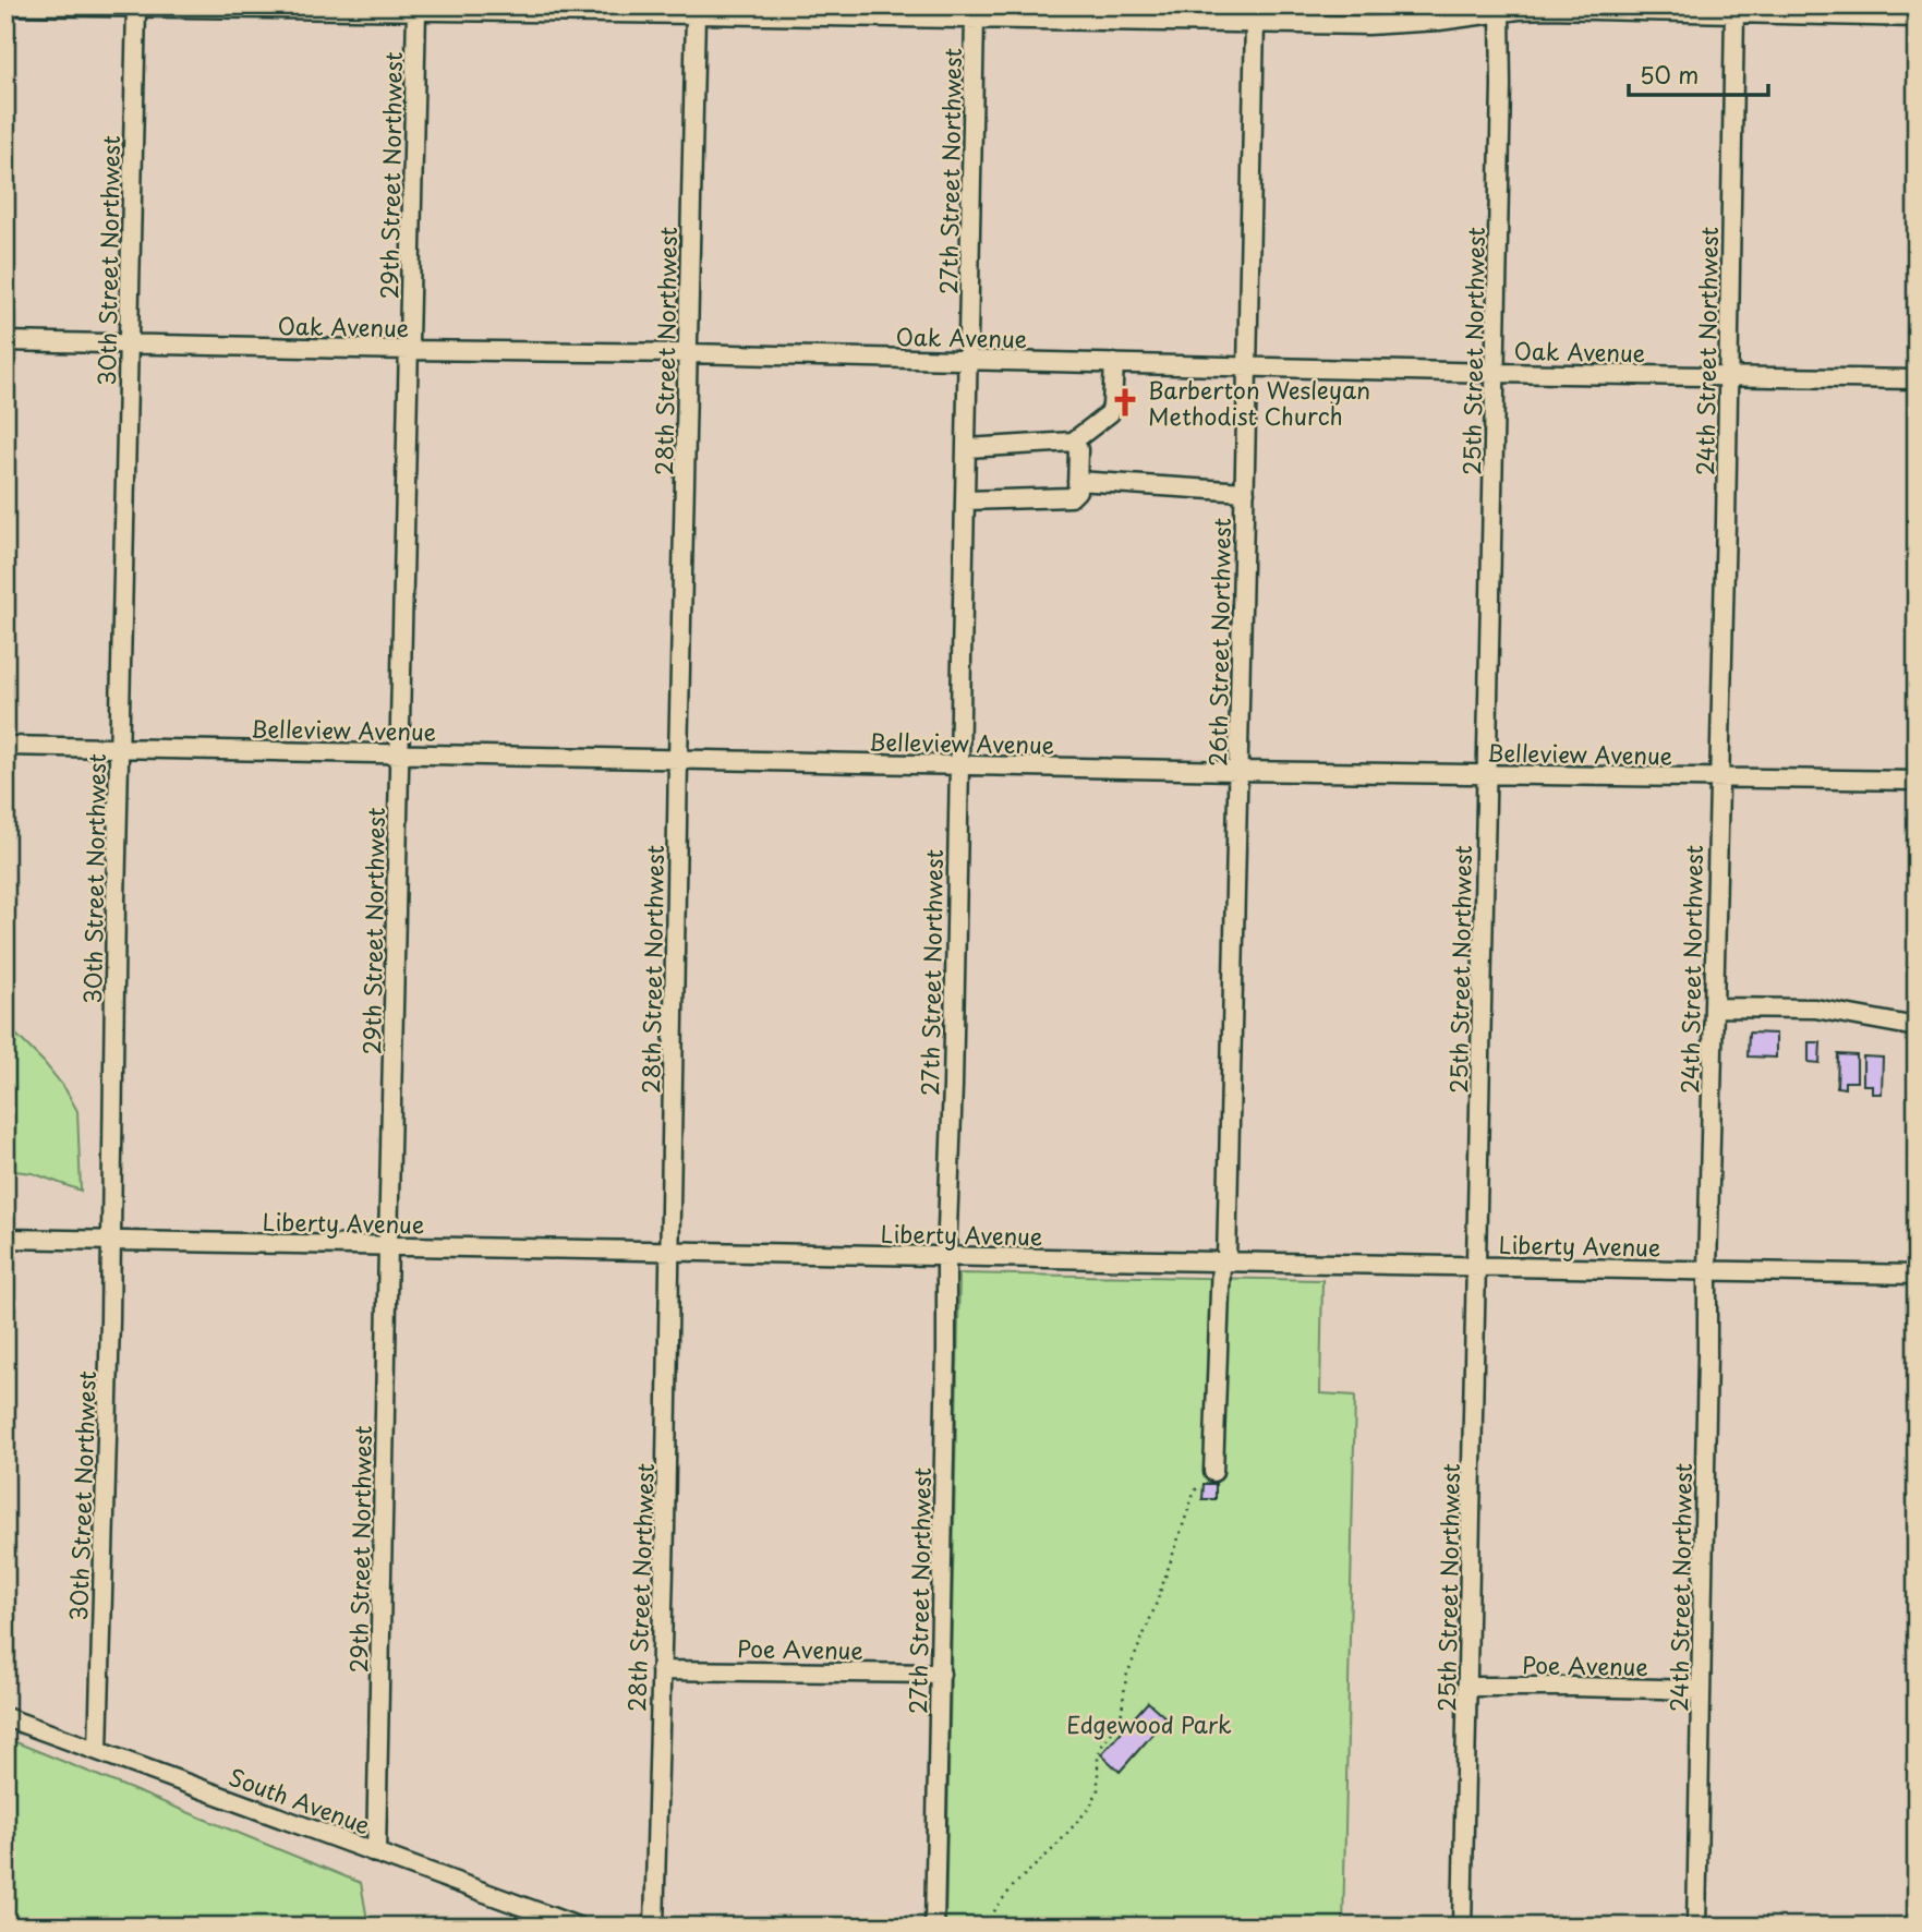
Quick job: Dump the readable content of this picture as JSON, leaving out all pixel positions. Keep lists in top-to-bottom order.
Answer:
{
  "streets": {
    "street": [
      "27th Street Northwest",
      "29th Street Northwest",
      "30th Street Northwest",
      "Oak Avenue",
      "28th Street Northwest",
      "25th Street Northwest",
      "24th Street Northwest",
      "26th Street Northwest",
      "Belleview Avenue",
      "Liberty Avenue",
      "Poe Avenue",
      "South Avenue"
    ]
  },
  "crossings": [
    ["27th Street Northwest", "Oak Avenue"],
    ["27th Street Northwest", "Belleview Avenue"],
    ["27th Street Northwest", "Liberty Avenue"],
    ["27th Street Northwest", "Poe Avenue"],
    ["29th Street Northwest", "Oak Avenue"],
    ["29th Street Northwest", "Belleview Avenue"],
    ["29th Street Northwest", "Liberty Avenue"],
    ["29th Street Northwest", "South Avenue"],
    ["30th Street Northwest", "Oak Avenue"],
    ["30th Street Northwest", "Belleview Avenue"],
    ["30th Street Northwest", "Liberty Avenue"],
    ["30th Street Northwest", "South Avenue"],
    ["Oak Avenue", "28th Street Northwest"],
    ["Oak Avenue", "25th Street Northwest"],
    ["Oak Avenue", "24th Street Northwest"],
    ["Oak Avenue", "26th Street Northwest"],
    ["28th Street Northwest", "Belleview Avenue"],
    ["28th Street Northwest", "Liberty Avenue"],
    ["28th Street Northwest", "Poe Avenue"],
    ["25th Street Northwest", "Belleview Avenue"],
    ["25th Street Northwest", "Liberty Avenue"],
    ["25th Street Northwest", "Poe Avenue"],
    ["24th Street Northwest", "Belleview Avenue"],
    ["24th Street Northwest", "Liberty Avenue"],
    ["24th Street Northwest", "Poe Avenue"],
    ["26th Street Northwest", "Belleview Avenue"],
    ["26th Street Northwest", "Liberty Avenue"]
  ],
  "parks": ["Edgewood Park"],
  "places": {
    "church": ["Barberton Wesleyan Methodist Church"]
  },
  "scale_bar": "50 m"
}
